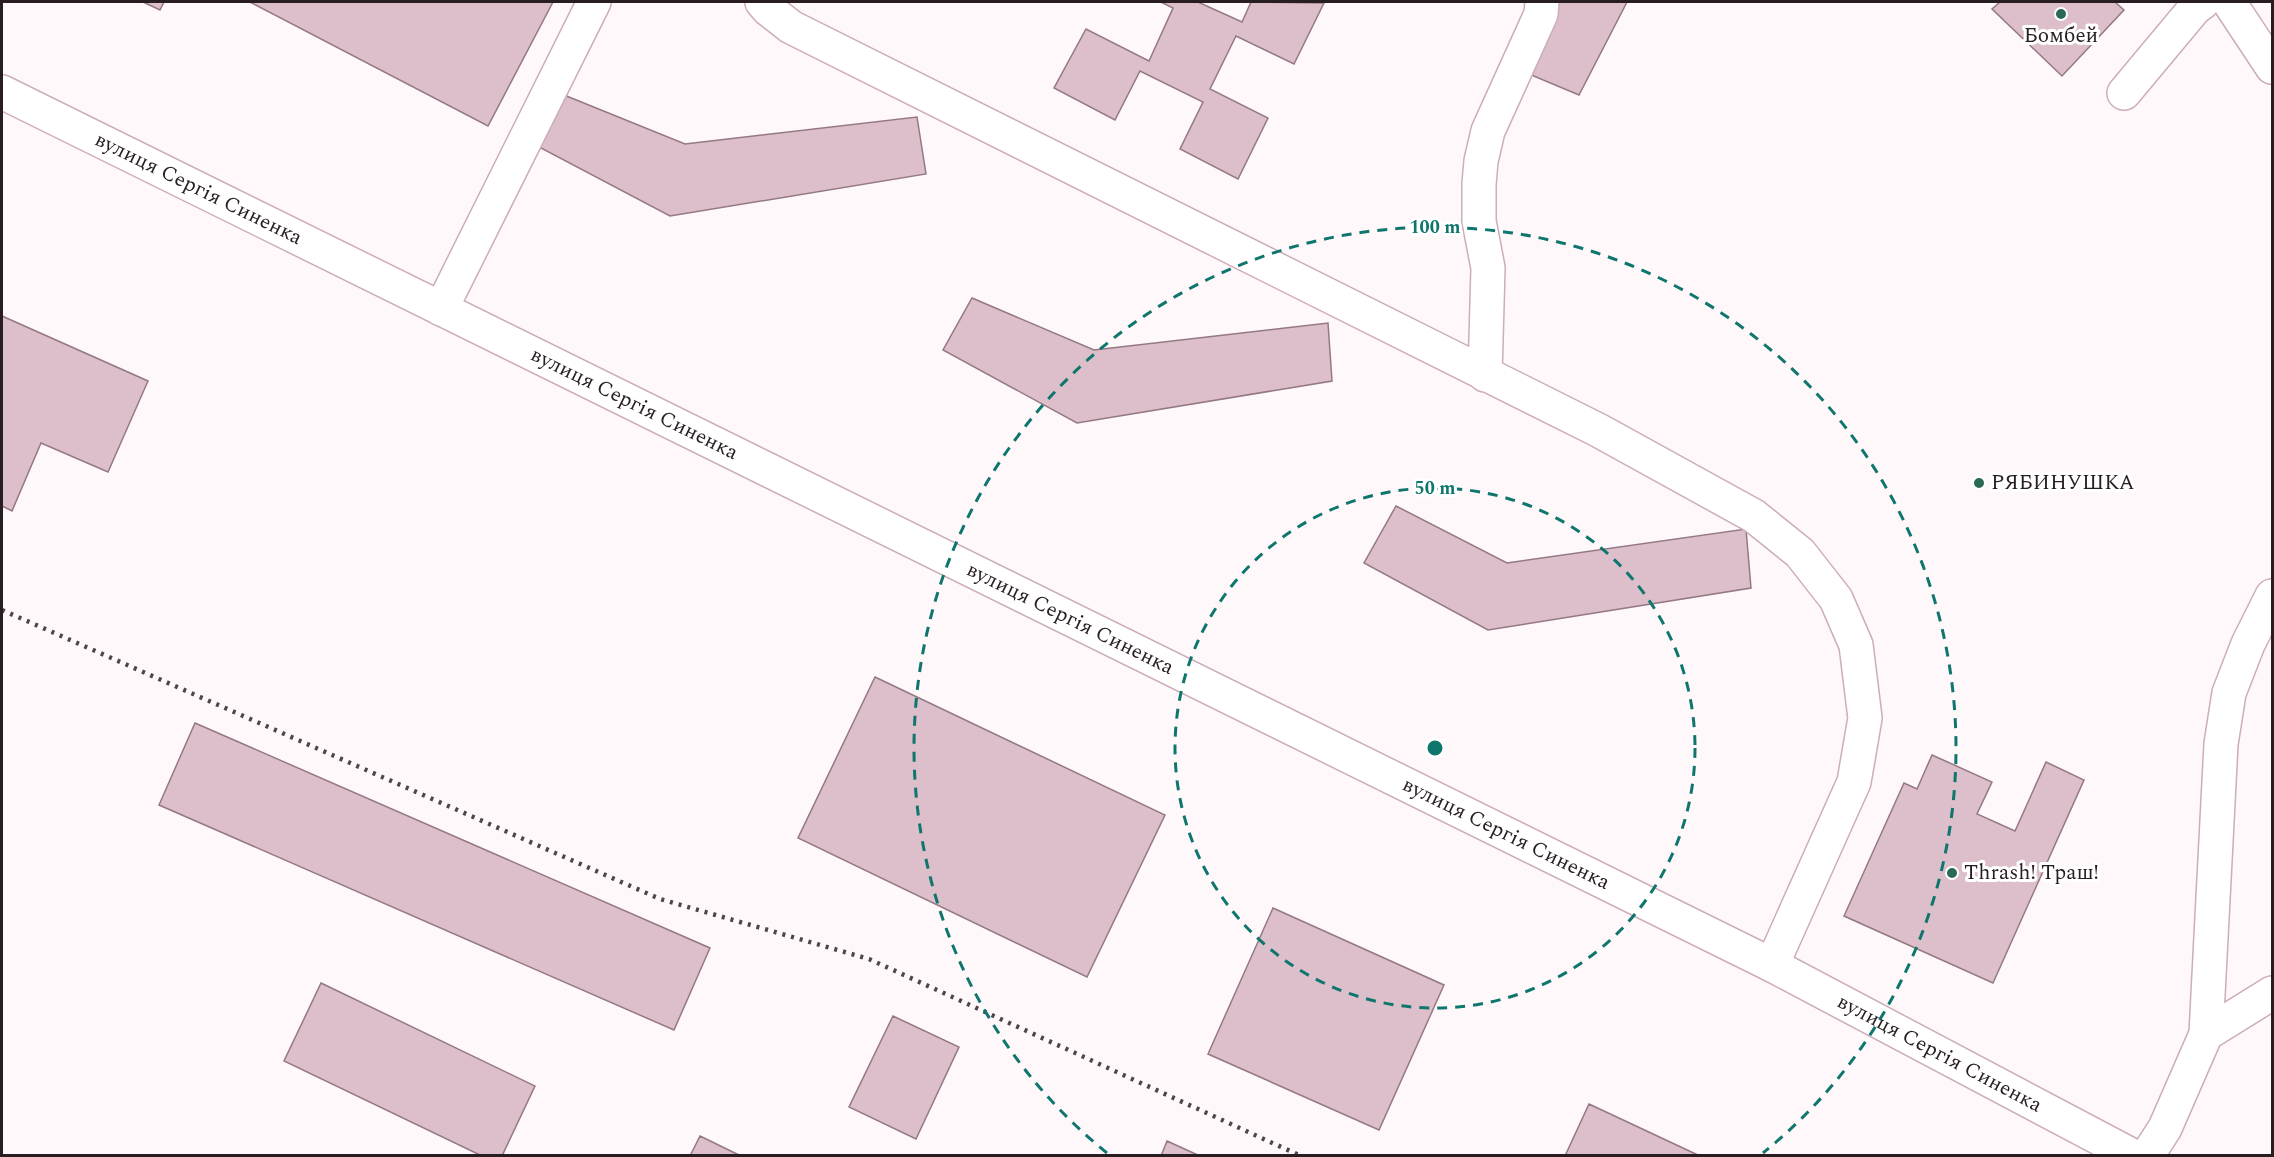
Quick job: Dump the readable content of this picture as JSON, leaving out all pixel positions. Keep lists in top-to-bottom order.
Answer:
{
  "streets": {
    "street": ["вулиця Сергія Синенка"]
  },
  "places": ["Бомбей", "РЯБИНУШКА", "Thrash! Траш!"],
  "rings": ["100 m", "50 m"]
}
